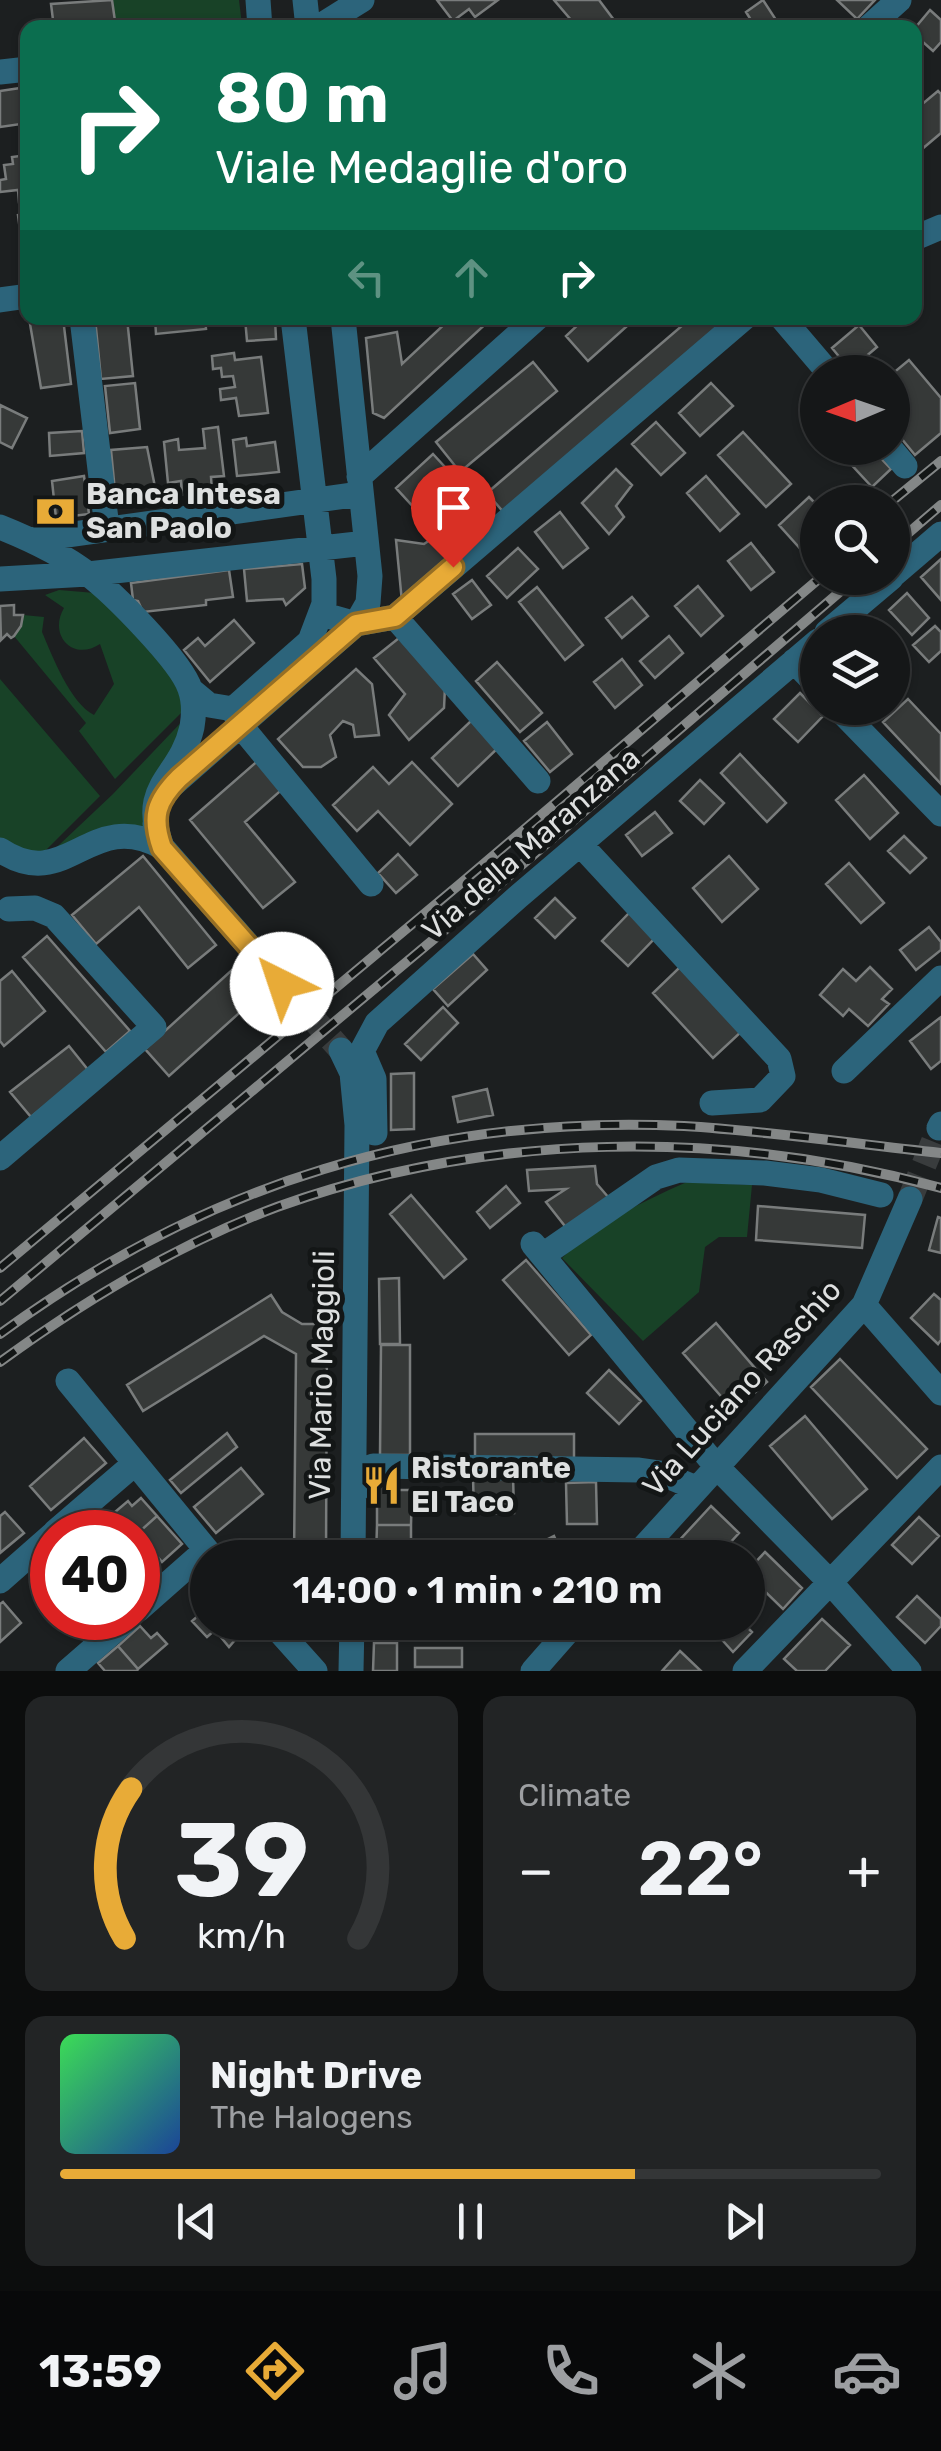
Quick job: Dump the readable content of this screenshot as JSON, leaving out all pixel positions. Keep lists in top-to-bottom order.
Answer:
{
  "streets": {
    "street": ["Via della Maranzana", "Via Mario Maggioli", "Via Luciano Raschio"]
  },
  "places": {
    "bank": ["Banca Intesa San Paolo"],
    "restaurant": ["Ristorante El Taco"]
  },
  "north": "left",
  "page": {
    "turn": ["80 m", "Viale Medaglie d'oro"],
    "limit": "40",
    "trip": "14:00 · 1 min · 210 m",
    "tile": "Climate",
    "heat": ["−", "22°", "+"],
    "song": ["Night Drive", "The Halogens"],
    "tabs": "13:59",
    "gauge": ["39", "km/h"]
  }
}
